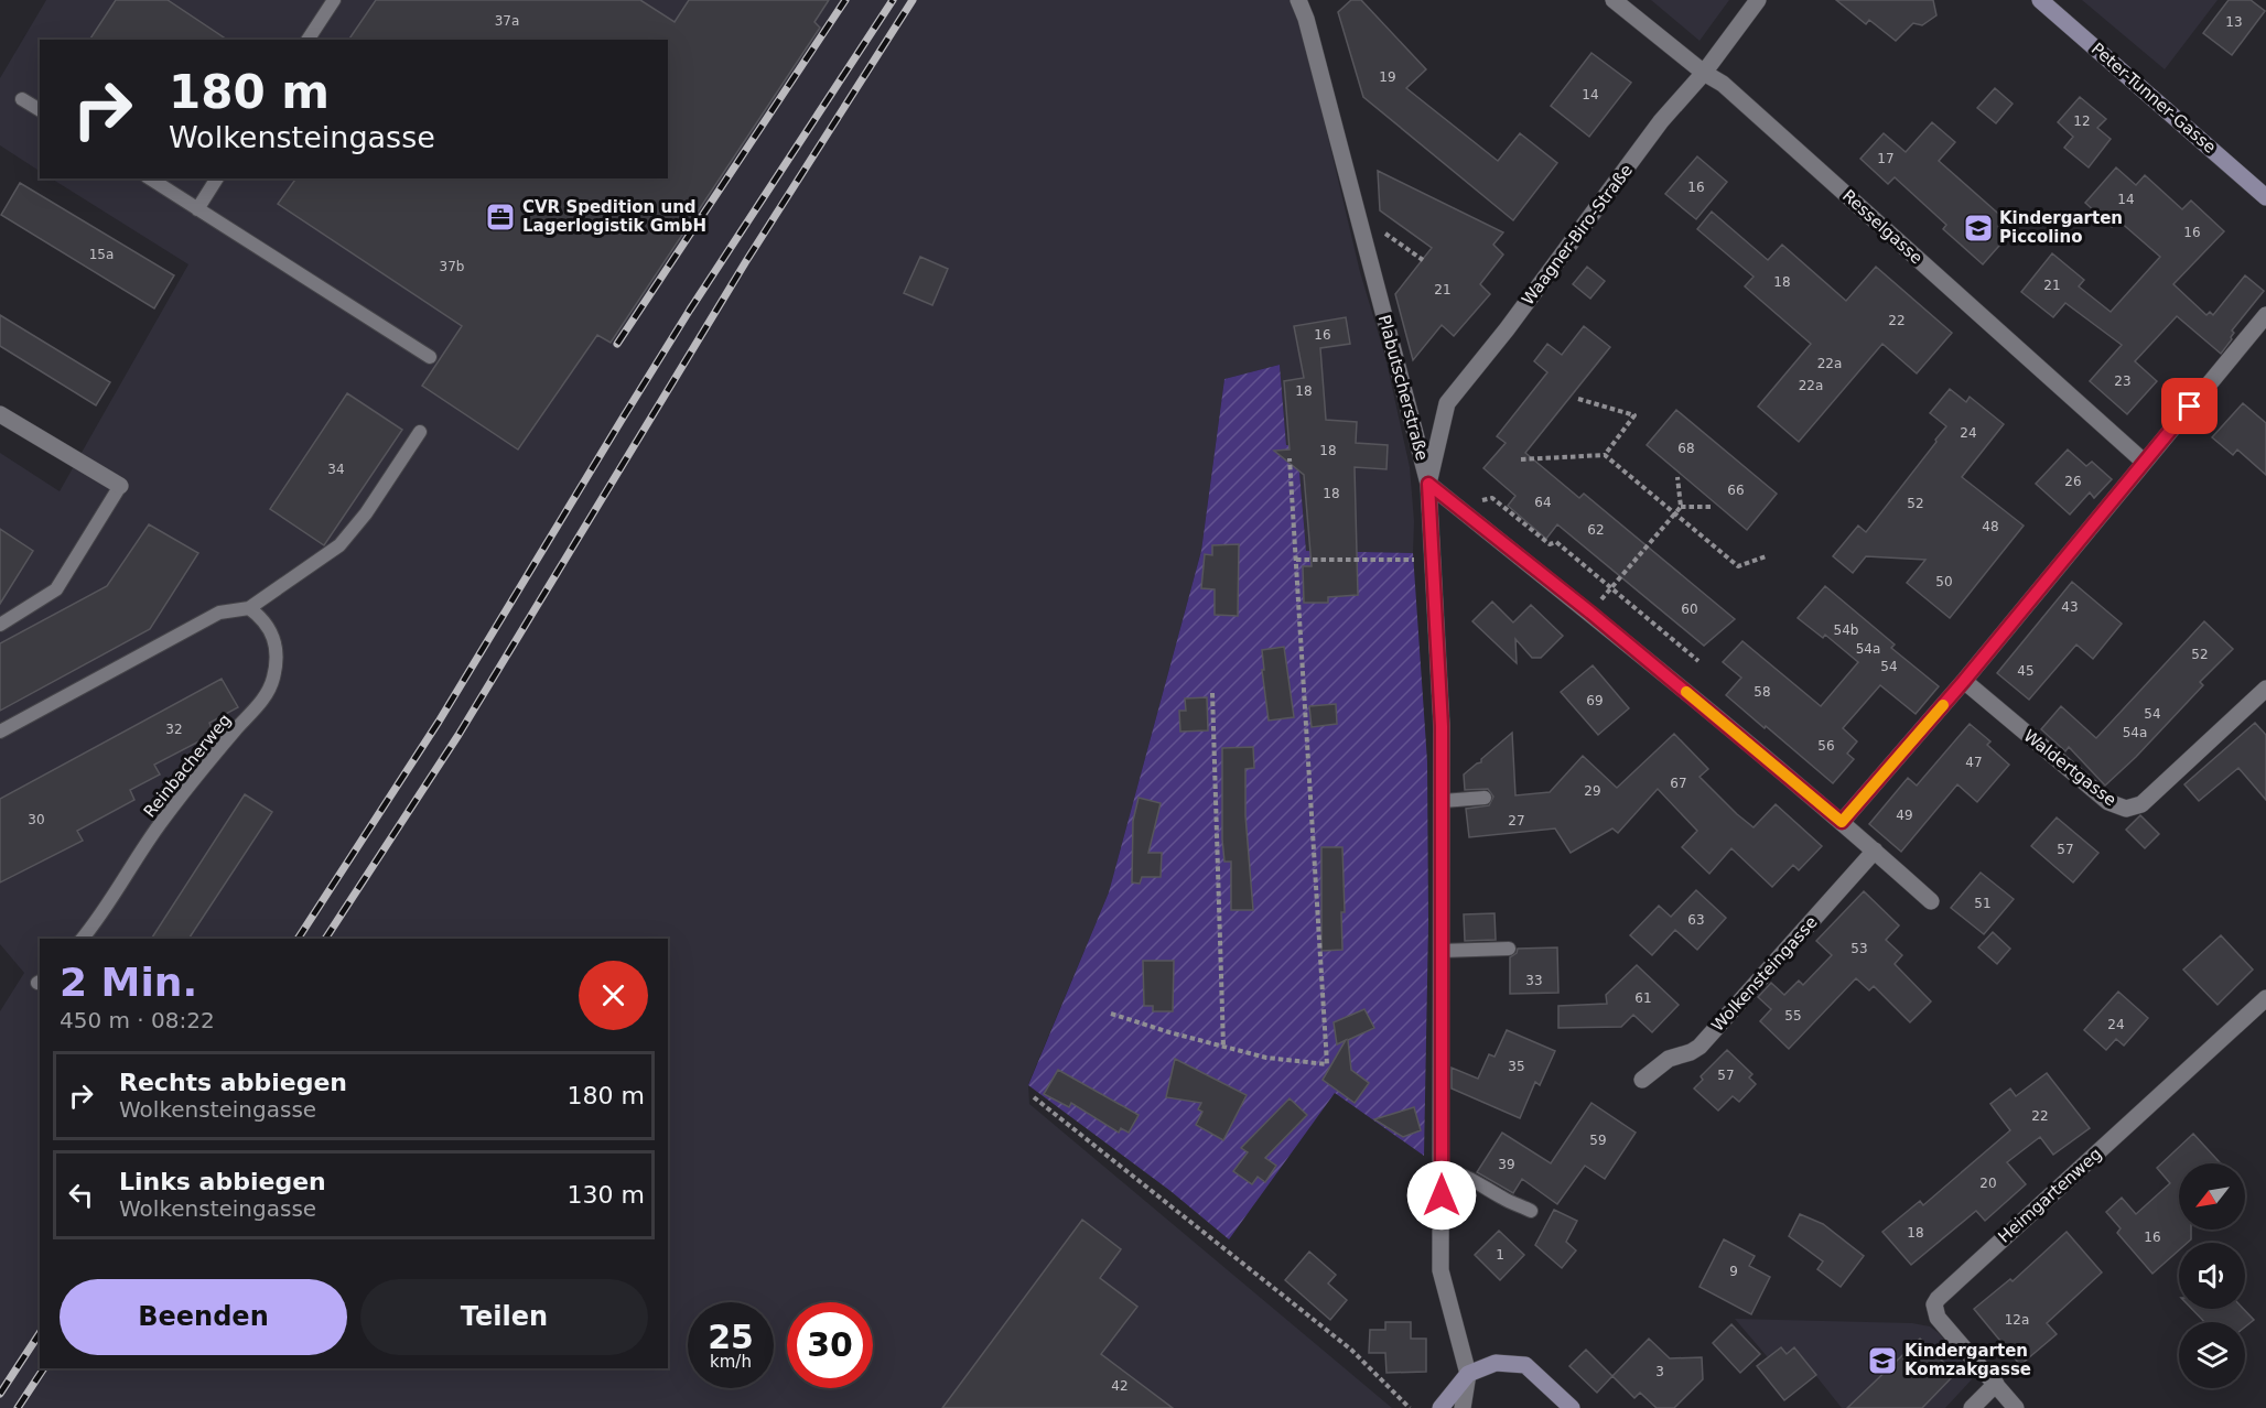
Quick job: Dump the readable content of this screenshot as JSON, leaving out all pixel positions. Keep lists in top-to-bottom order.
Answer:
{
  "streets": {
    "main road": ["Peter-Tunner-Gasse"],
    "street": [
      "Resselgasse",
      "Waagner-Biro-Straße",
      "Plabutscherstraße",
      "Waldertgasse",
      "Wolkensteingasse",
      "Heimgartenweg"
    ],
    "lane": ["Reinbacherweg"]
  },
  "crossings": [
    ["Resselgasse", "Waagner-Biro-Straße"],
    ["Waagner-Biro-Straße", "Plabutscherstraße"]
  ],
  "places": {
    "office": ["CVR Spedition und Lagerlogistik GmbH"],
    "school or university": ["Kindergarten Piccolino", "Kindergarten Komzakgasse"]
  },
  "house_numbers": [
    "37a",
    "13",
    "19",
    "14",
    "12",
    "17",
    "16",
    "14",
    "16",
    "15a",
    "37b",
    "18",
    "21",
    "21",
    "22",
    "16",
    "22a",
    "23",
    "22a",
    "18",
    "24",
    "68",
    "18",
    "34",
    "26",
    "66",
    "18",
    "64",
    "52",
    "48",
    "62",
    "50",
    "43",
    "60",
    "54b",
    "54a",
    "52",
    "54",
    "45",
    "58",
    "69",
    "54",
    "32",
    "54a",
    "56",
    "47",
    "67",
    "29",
    "49",
    "30",
    "27",
    "57",
    "51",
    "63",
    "53",
    "33",
    "61",
    "55",
    "24",
    "35",
    "57",
    "22",
    "59",
    "39",
    "20",
    "18",
    "16",
    "1",
    "9",
    "12a",
    "3",
    "42"
  ],
  "north": "bottom left",
  "page": {
    "turn": ["180 m", "Wolkensteingasse"],
    "heading": ["2 Min.", "450 m · 08:22"],
    "list": [
      {
        "name": "Rechts abbiegen",
        "note": "Wolkensteingasse",
        "value": "180 m"
      },
      {
        "name": "Links abbiegen",
        "note": "Wolkensteingasse",
        "value": "130 m"
      }
    ],
    "buttons": ["Beenden", "Teilen"],
    "speed": "25 km/h",
    "limit": "30"
  }
}
